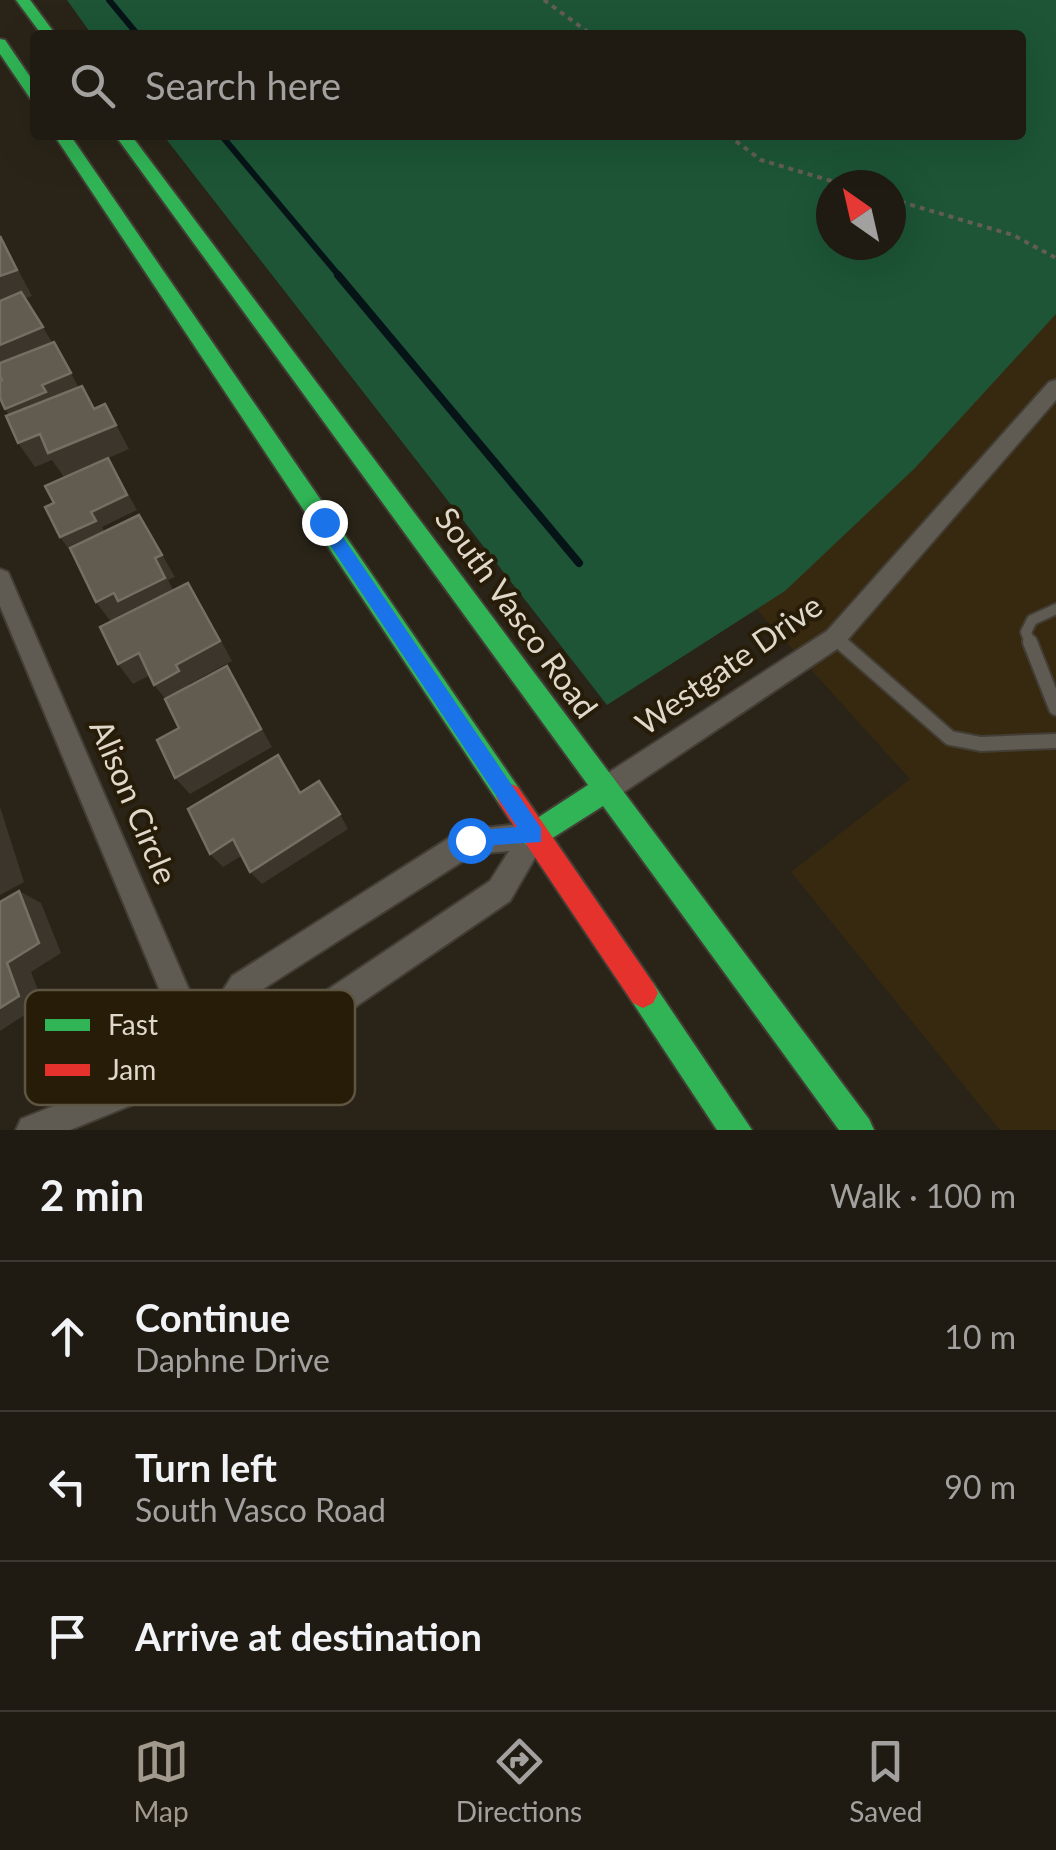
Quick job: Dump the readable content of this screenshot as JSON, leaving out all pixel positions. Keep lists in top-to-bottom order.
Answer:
{
  "streets": {
    "main road": ["South Vasco Road", "Westgate Drive"],
    "street": ["Alison Circle"]
  },
  "crossings": [
    ["South Vasco Road", "Westgate Drive"]
  ],
  "legend": ["Fast", "Jam"],
  "north": "top left",
  "page": {
    "search": "Search here",
    "heading": ["2 min", "Walk · 100 m"],
    "list": [
      ["Continue", "Daphne Drive", "10 m"],
      ["Turn left", "South Vasco Road", "90 m"],
      "Arrive at destination"
    ],
    "nav": ["Map", "Directions", "Saved"]
  }
}
